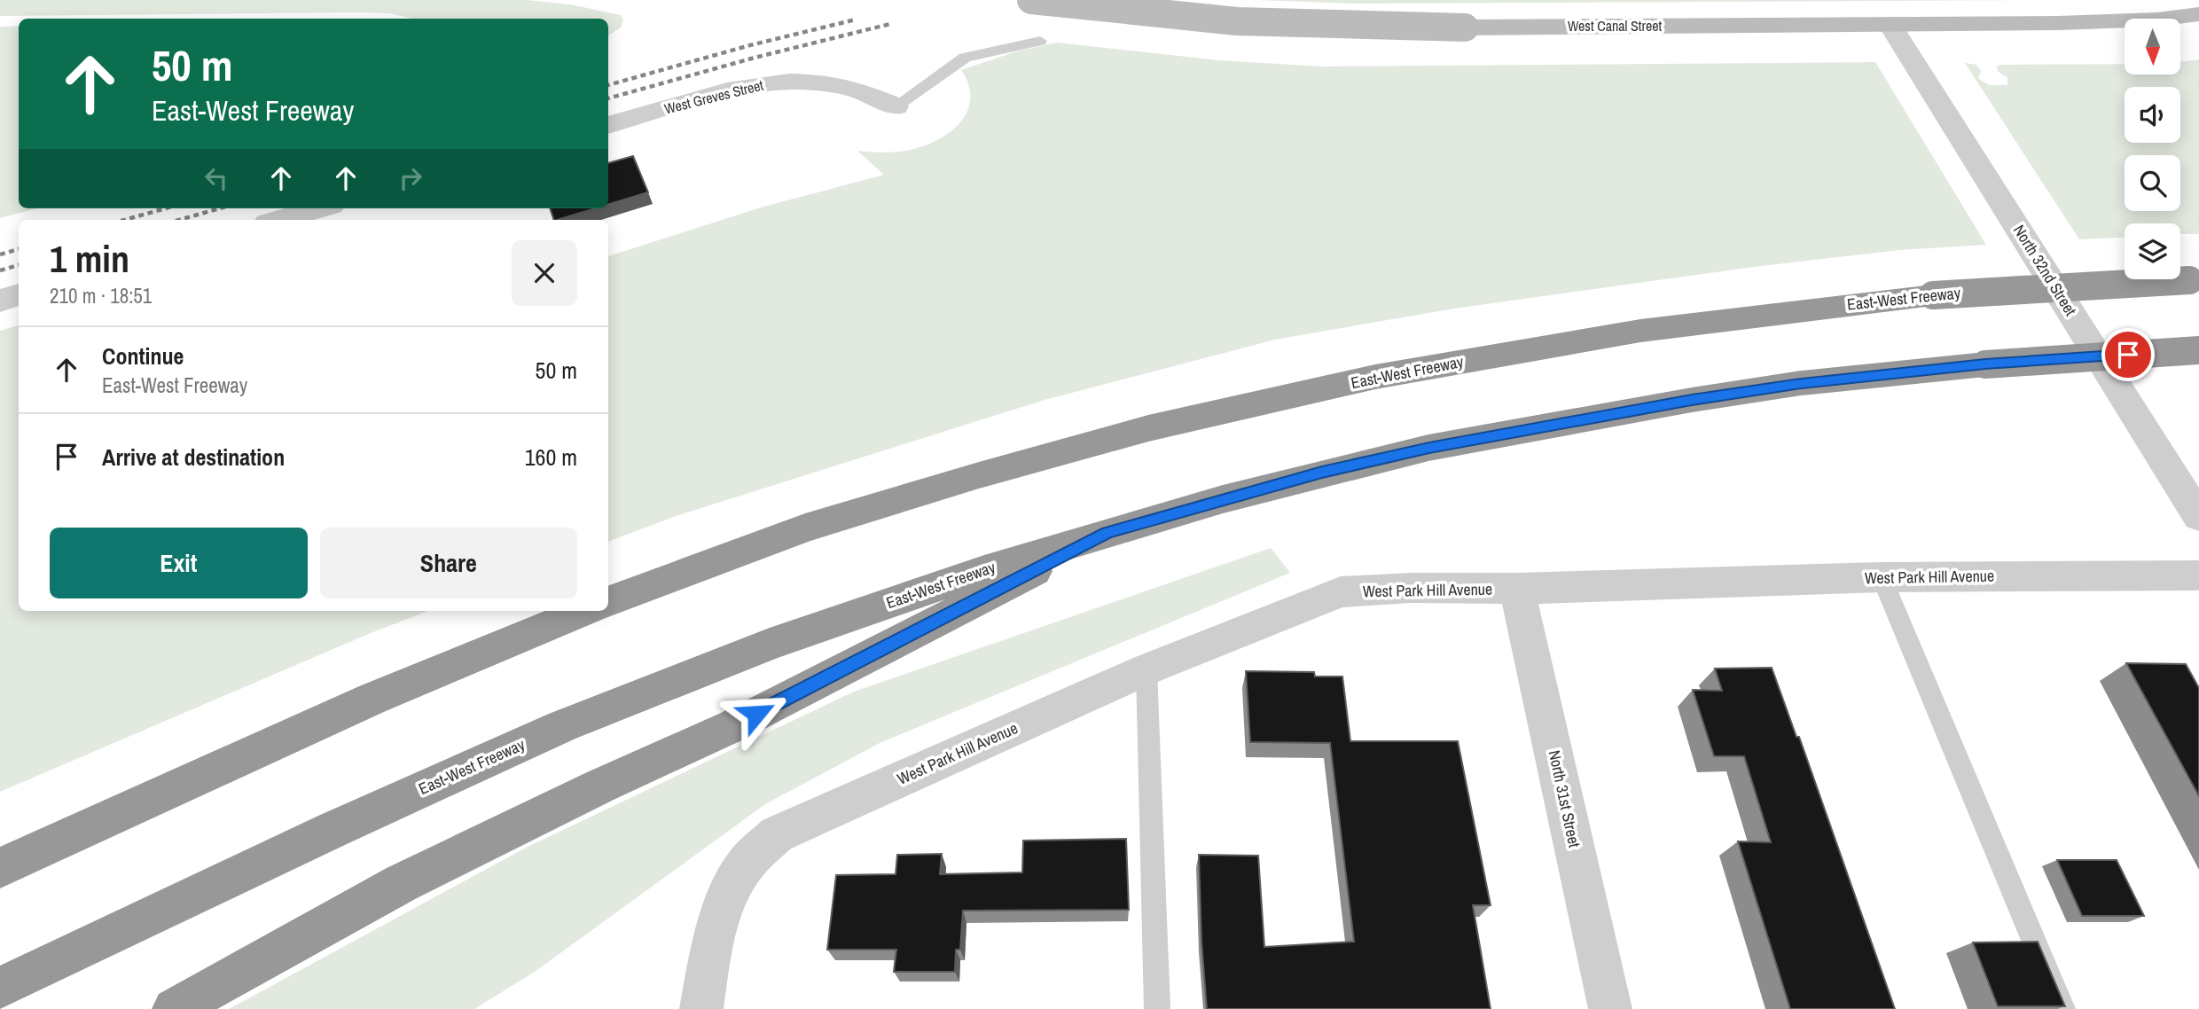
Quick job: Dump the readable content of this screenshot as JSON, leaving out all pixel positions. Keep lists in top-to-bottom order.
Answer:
{
  "streets": {
    "highway": ["East-West Freeway"],
    "street": [
      "West Canal Street",
      "West Greves Street",
      "North 32nd Street",
      "West Park Hill Avenue",
      "North 31st Street"
    ]
  },
  "crossings": [
    ["West Canal Street", "North 32nd Street"],
    ["West Park Hill Avenue", "North 31st Street"]
  ],
  "north": "bottom",
  "page": {
    "turn": ["50 m", "East-West Freeway"],
    "heading": ["1 min", "210 m · 18:51"],
    "list": [
      {
        "name": "Continue",
        "note": "East-West Freeway",
        "value": "50 m"
      },
      {
        "name": "Arrive at destination",
        "value": "160 m"
      }
    ],
    "buttons": ["Exit", "Share"]
  }
}
